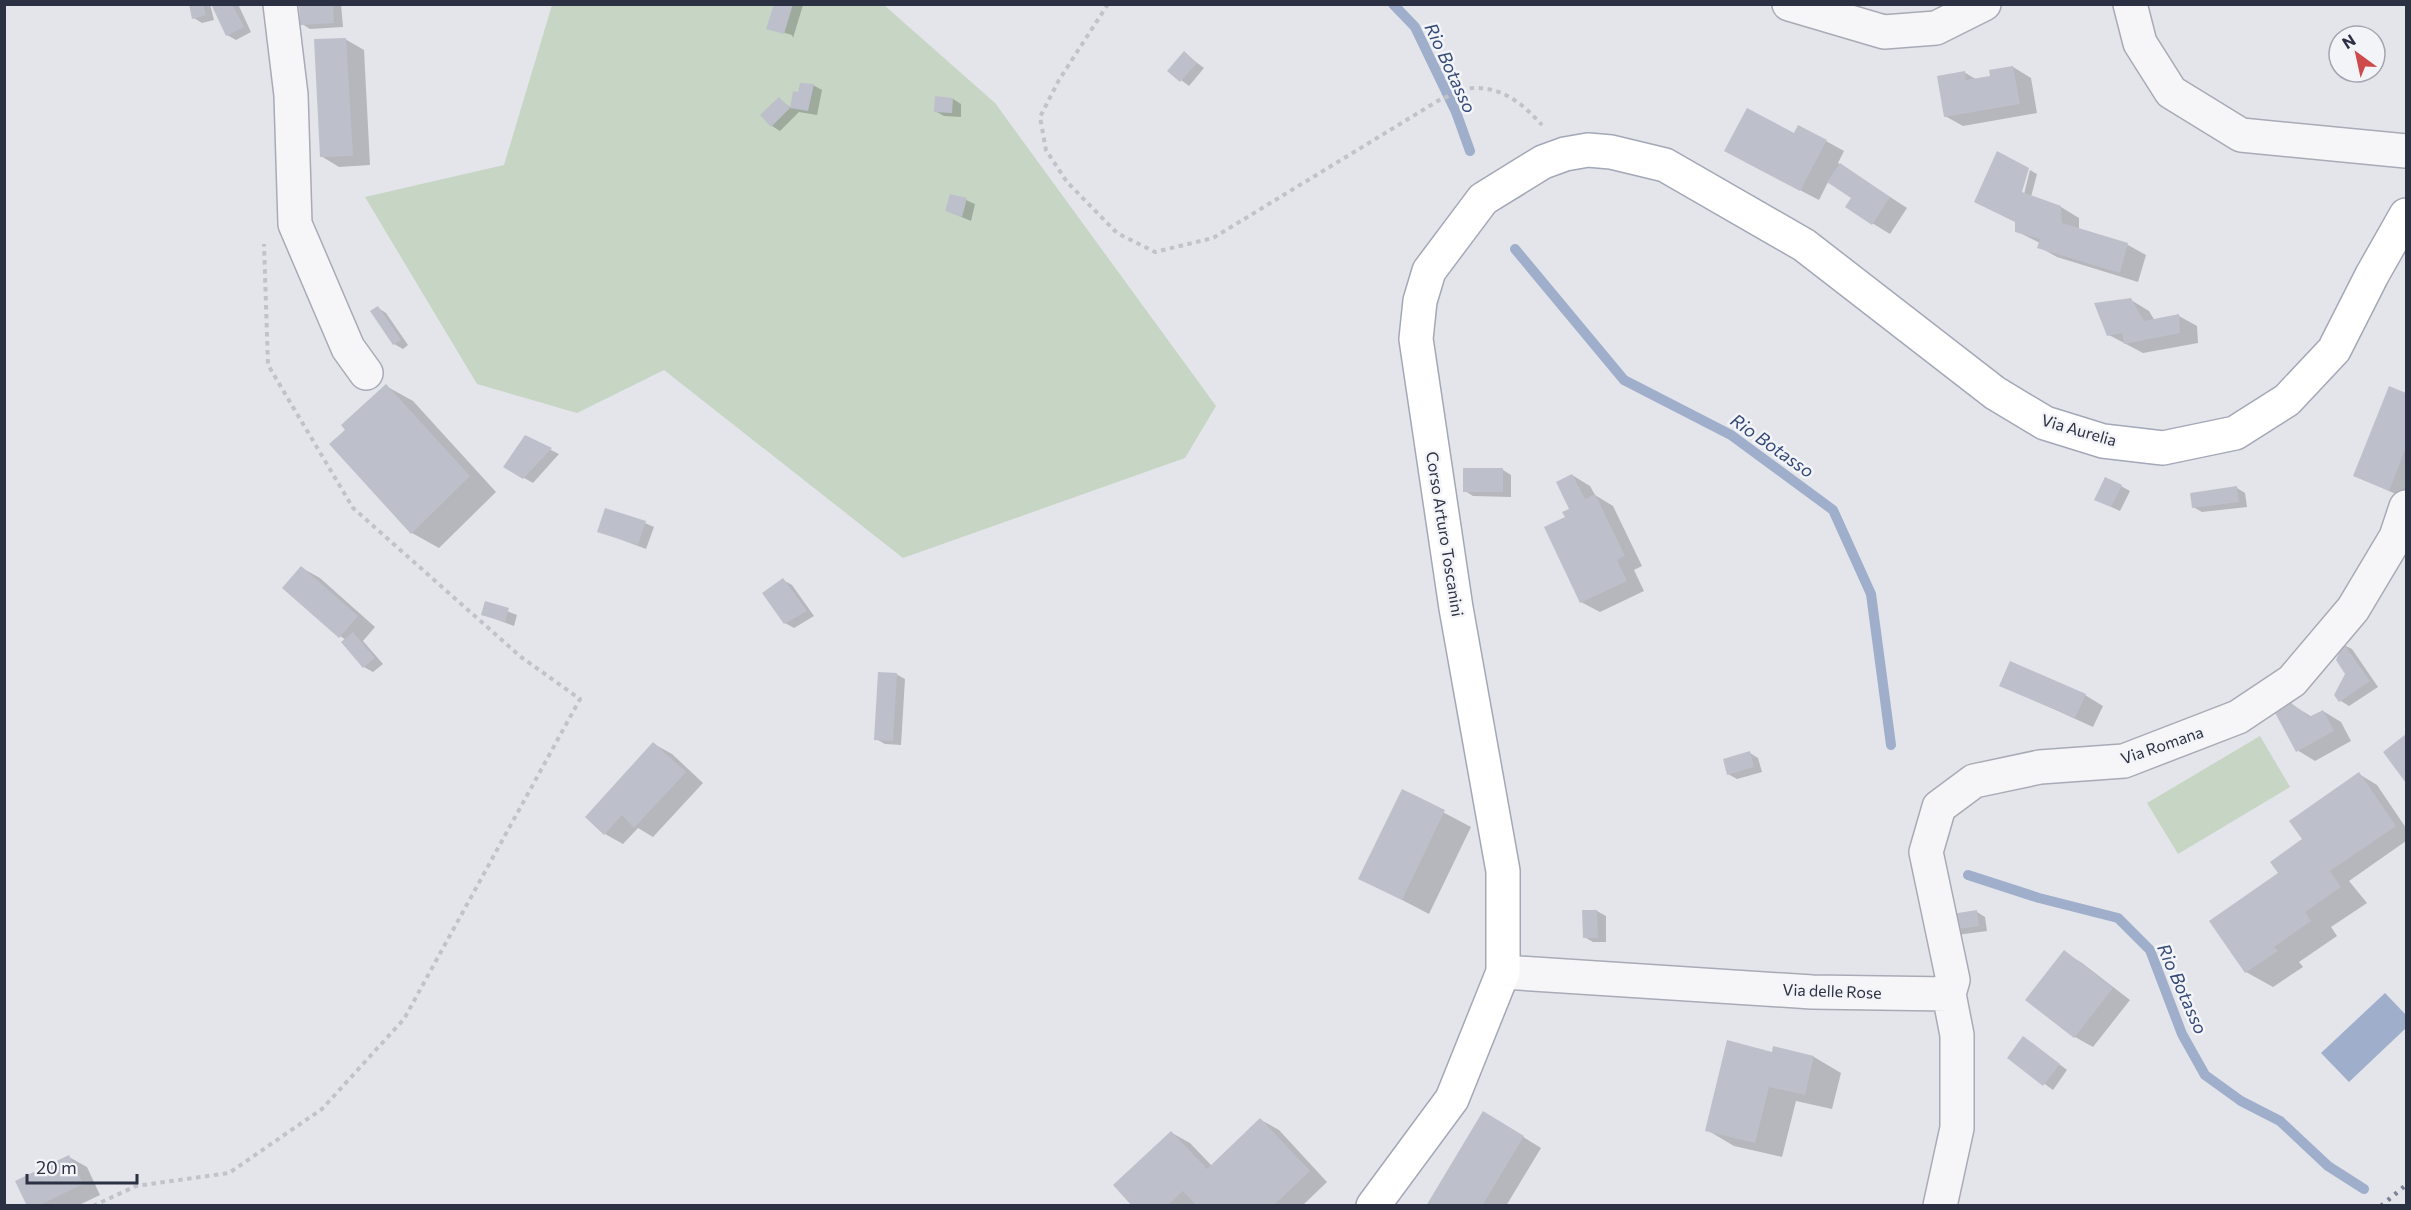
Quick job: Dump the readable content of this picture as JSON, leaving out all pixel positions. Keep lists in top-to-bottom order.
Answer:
{
  "streets": {
    "main road": ["Via Aurelia", "Corso Arturo Toscanini"],
    "street": ["Via Romana", "Via delle Rose"]
  },
  "crossings": [
    ["Via Aurelia", "Corso Arturo Toscanini"],
    ["Corso Arturo Toscanini", "Via delle Rose"],
    ["Via Romana", "Via delle Rose"]
  ],
  "water": ["Rio Botasso"],
  "scale_bar": "20 m",
  "north": "top left"
}
